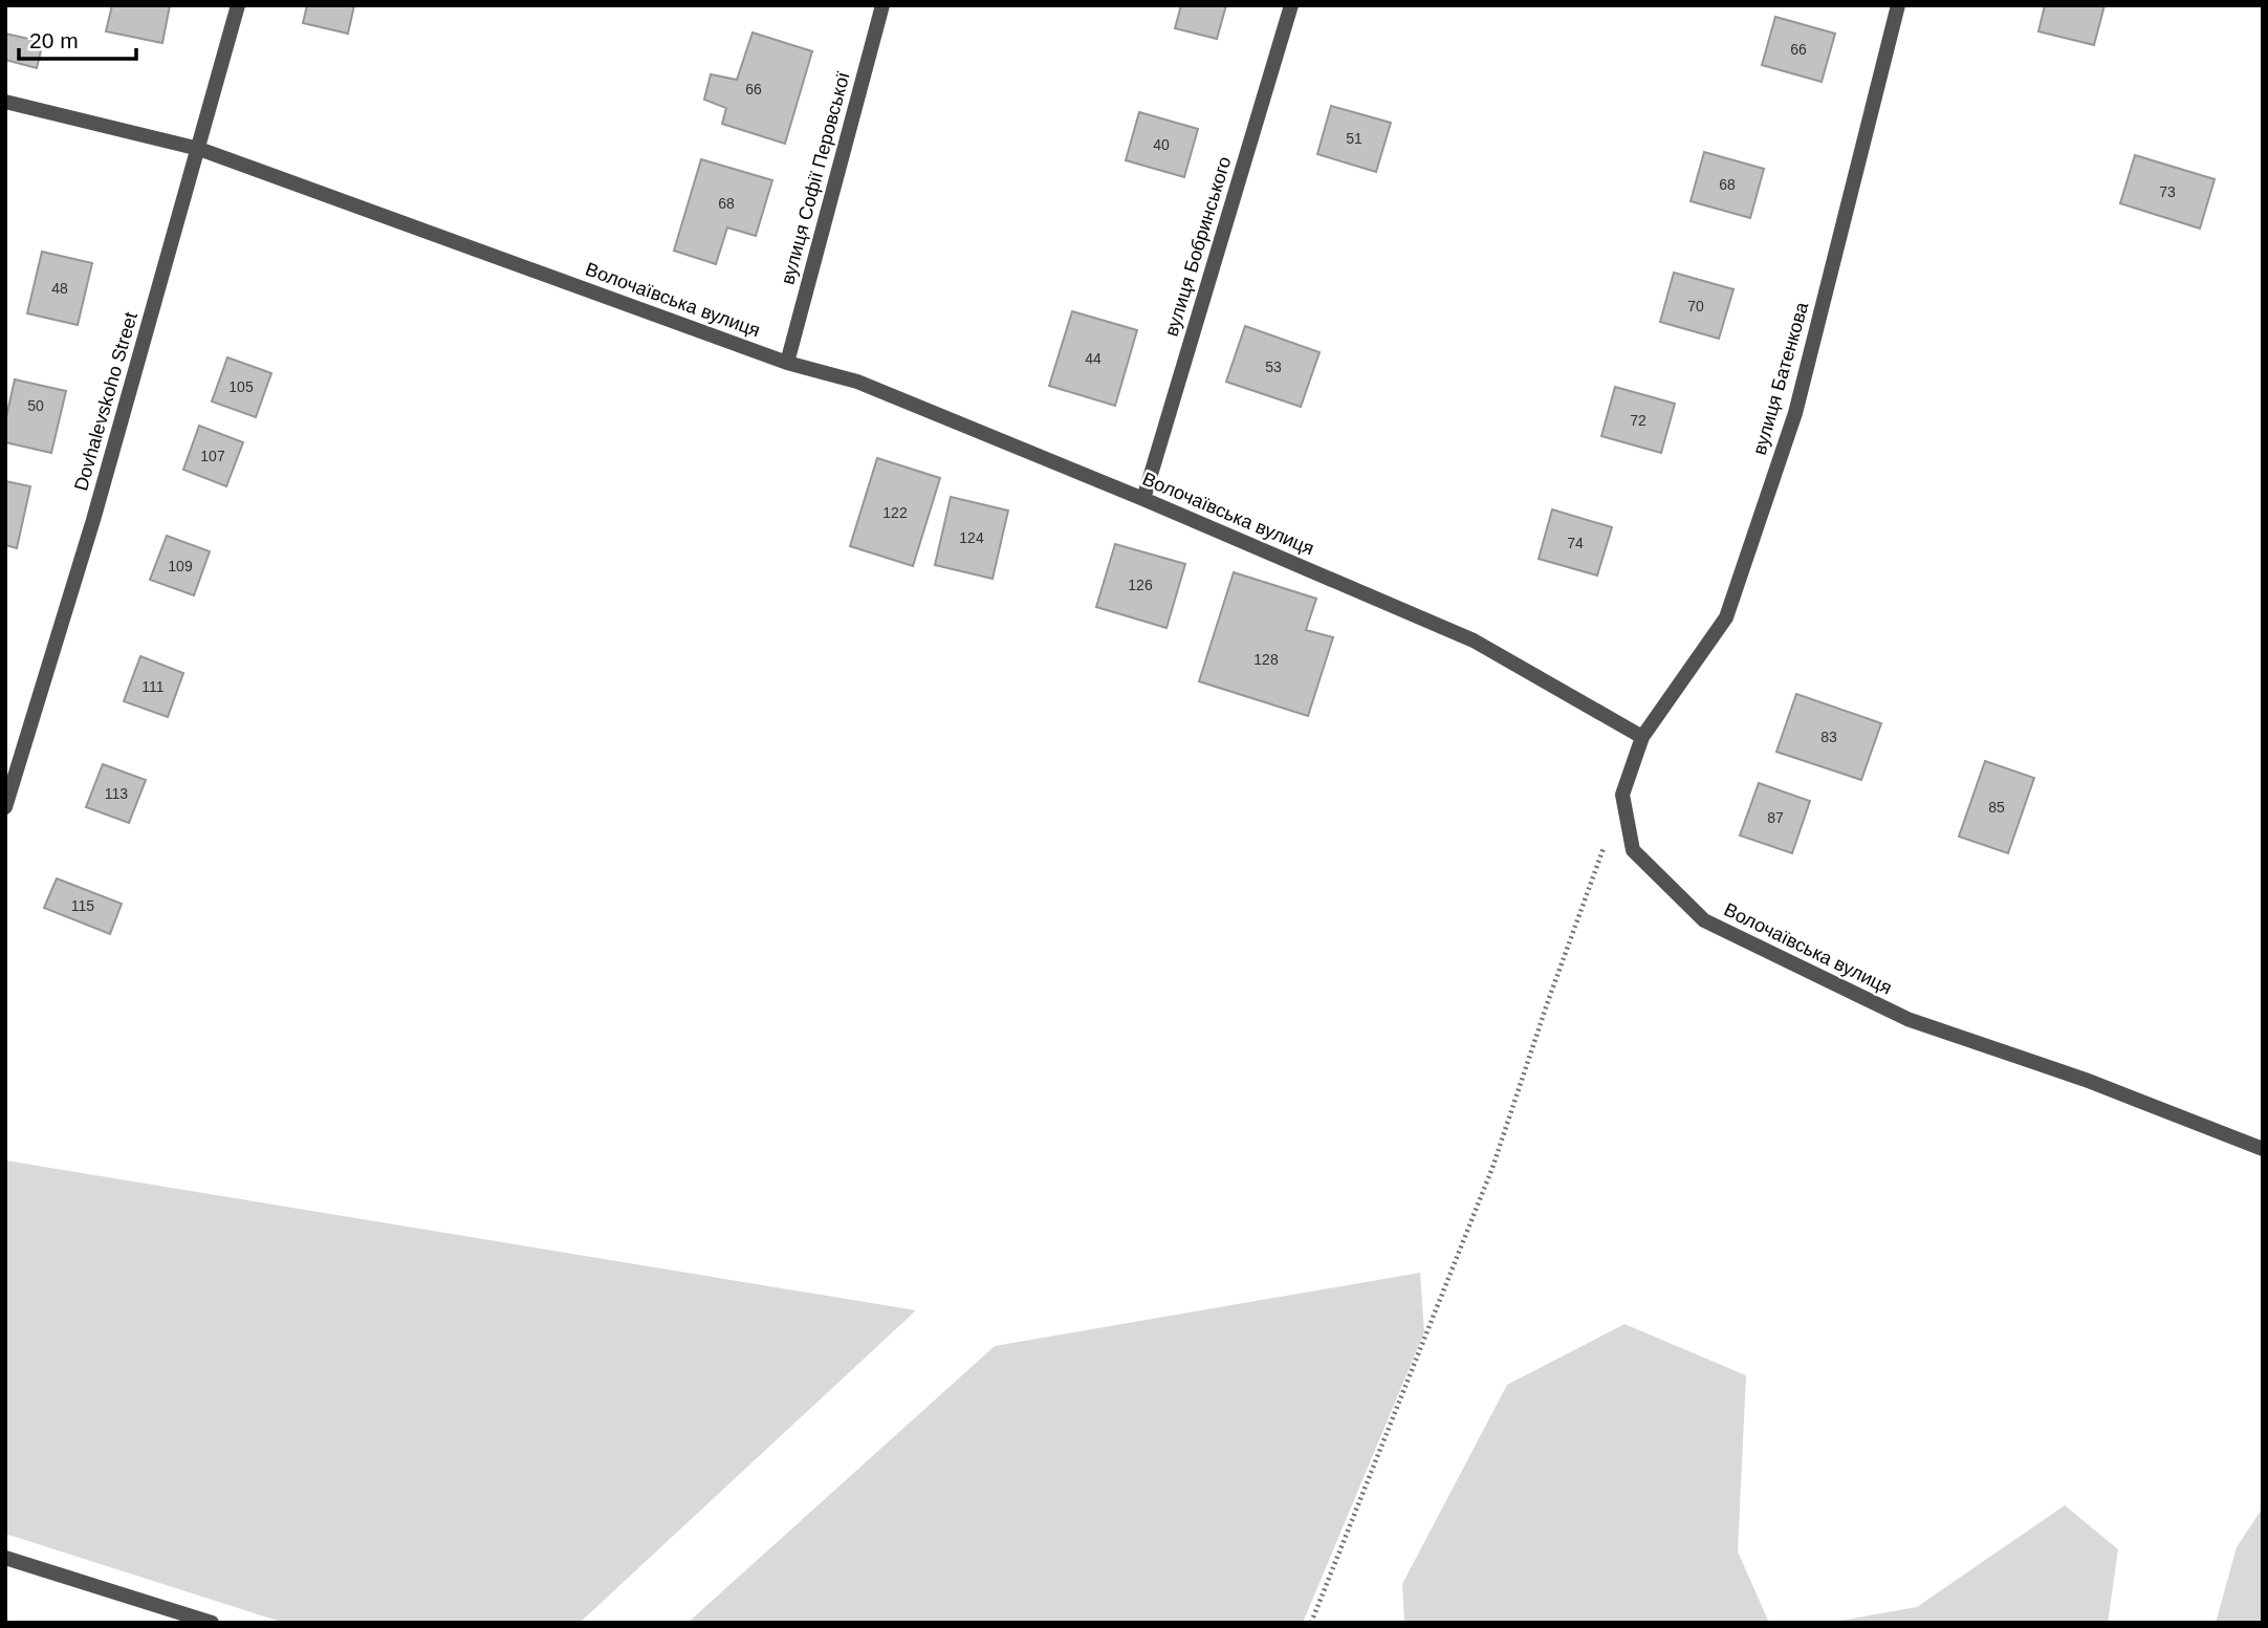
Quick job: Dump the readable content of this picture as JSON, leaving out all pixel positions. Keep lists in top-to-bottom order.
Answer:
{
  "streets": {
    "street": [
      "вулиця Софії Перовської",
      "вулиця Бобринського",
      "Волочаївська вулиця",
      "вулиця Батенкова",
      "Dovhalevskoho Street"
    ]
  },
  "crossings": [
    ["вулиця Софії Перовської", "Волочаївська вулиця"],
    ["вулиця Бобринського", "Волочаївська вулиця"],
    ["Волочаївська вулиця", "вулиця Батенкова"],
    ["Волочаївська вулиця", "Dovhalevskoho Street"]
  ],
  "house_numbers": [
    "66",
    "66",
    "51",
    "40",
    "68",
    "73",
    "68",
    "48",
    "70",
    "44",
    "53",
    "105",
    "50",
    "72",
    "107",
    "122",
    "124",
    "74",
    "109",
    "126",
    "128",
    "111",
    "83",
    "113",
    "85",
    "87",
    "115"
  ],
  "scale_bar": "20 m"
}
